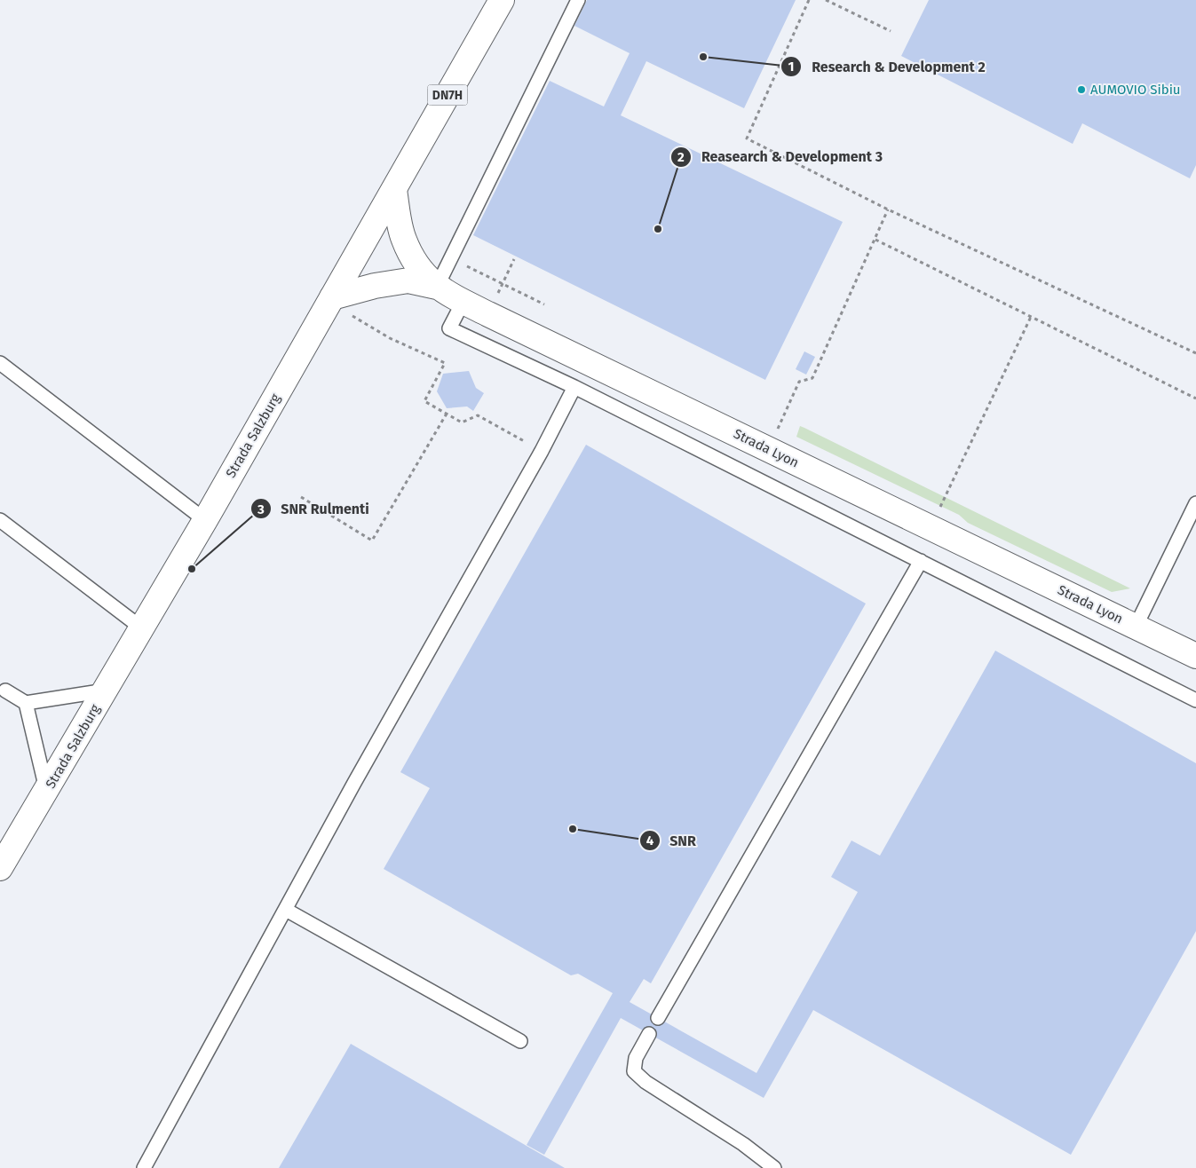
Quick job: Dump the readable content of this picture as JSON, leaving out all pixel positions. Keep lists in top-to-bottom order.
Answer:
{
  "streets": {
    "street": ["DN7H", "Strada Salzburg", "Strada Lyon"]
  },
  "crossings": [
    ["Strada Salzburg", "Strada Lyon"]
  ],
  "places": [
    "Research & Development 2",
    "AUMOVIO Sibiu",
    "Reasearch & Development 3",
    "SNR Rulmenti",
    "SNR"
  ]
}
